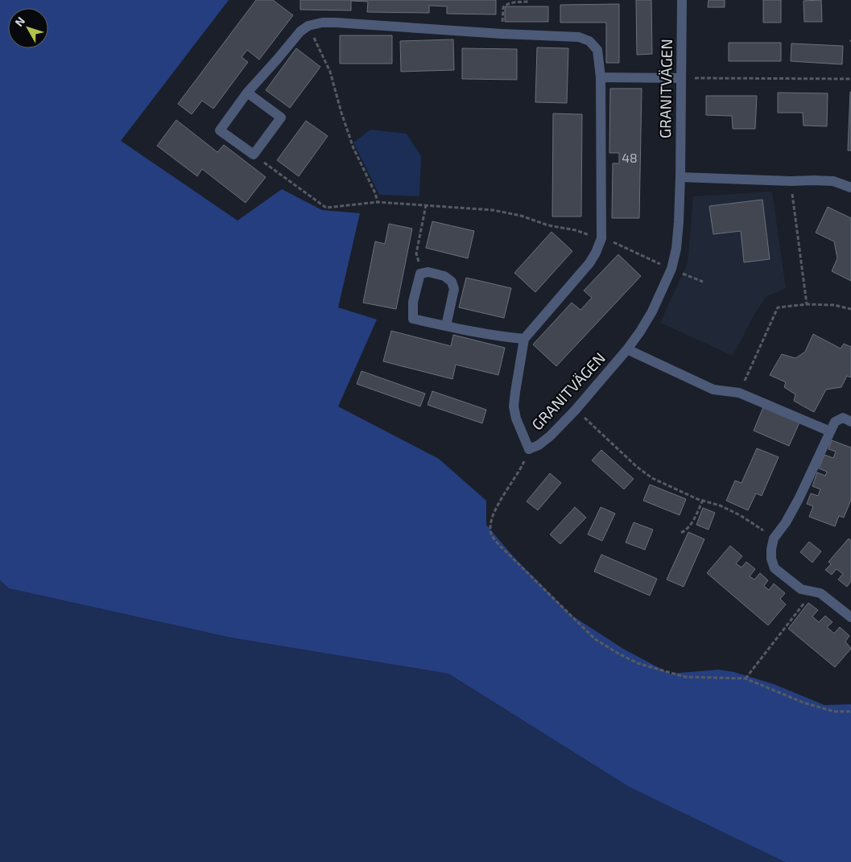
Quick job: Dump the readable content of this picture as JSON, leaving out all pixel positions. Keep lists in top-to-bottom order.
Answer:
{
  "streets": {
    "street": ["GRANITVÄGEN"]
  },
  "house_numbers": ["48"],
  "north": "top left"
}
